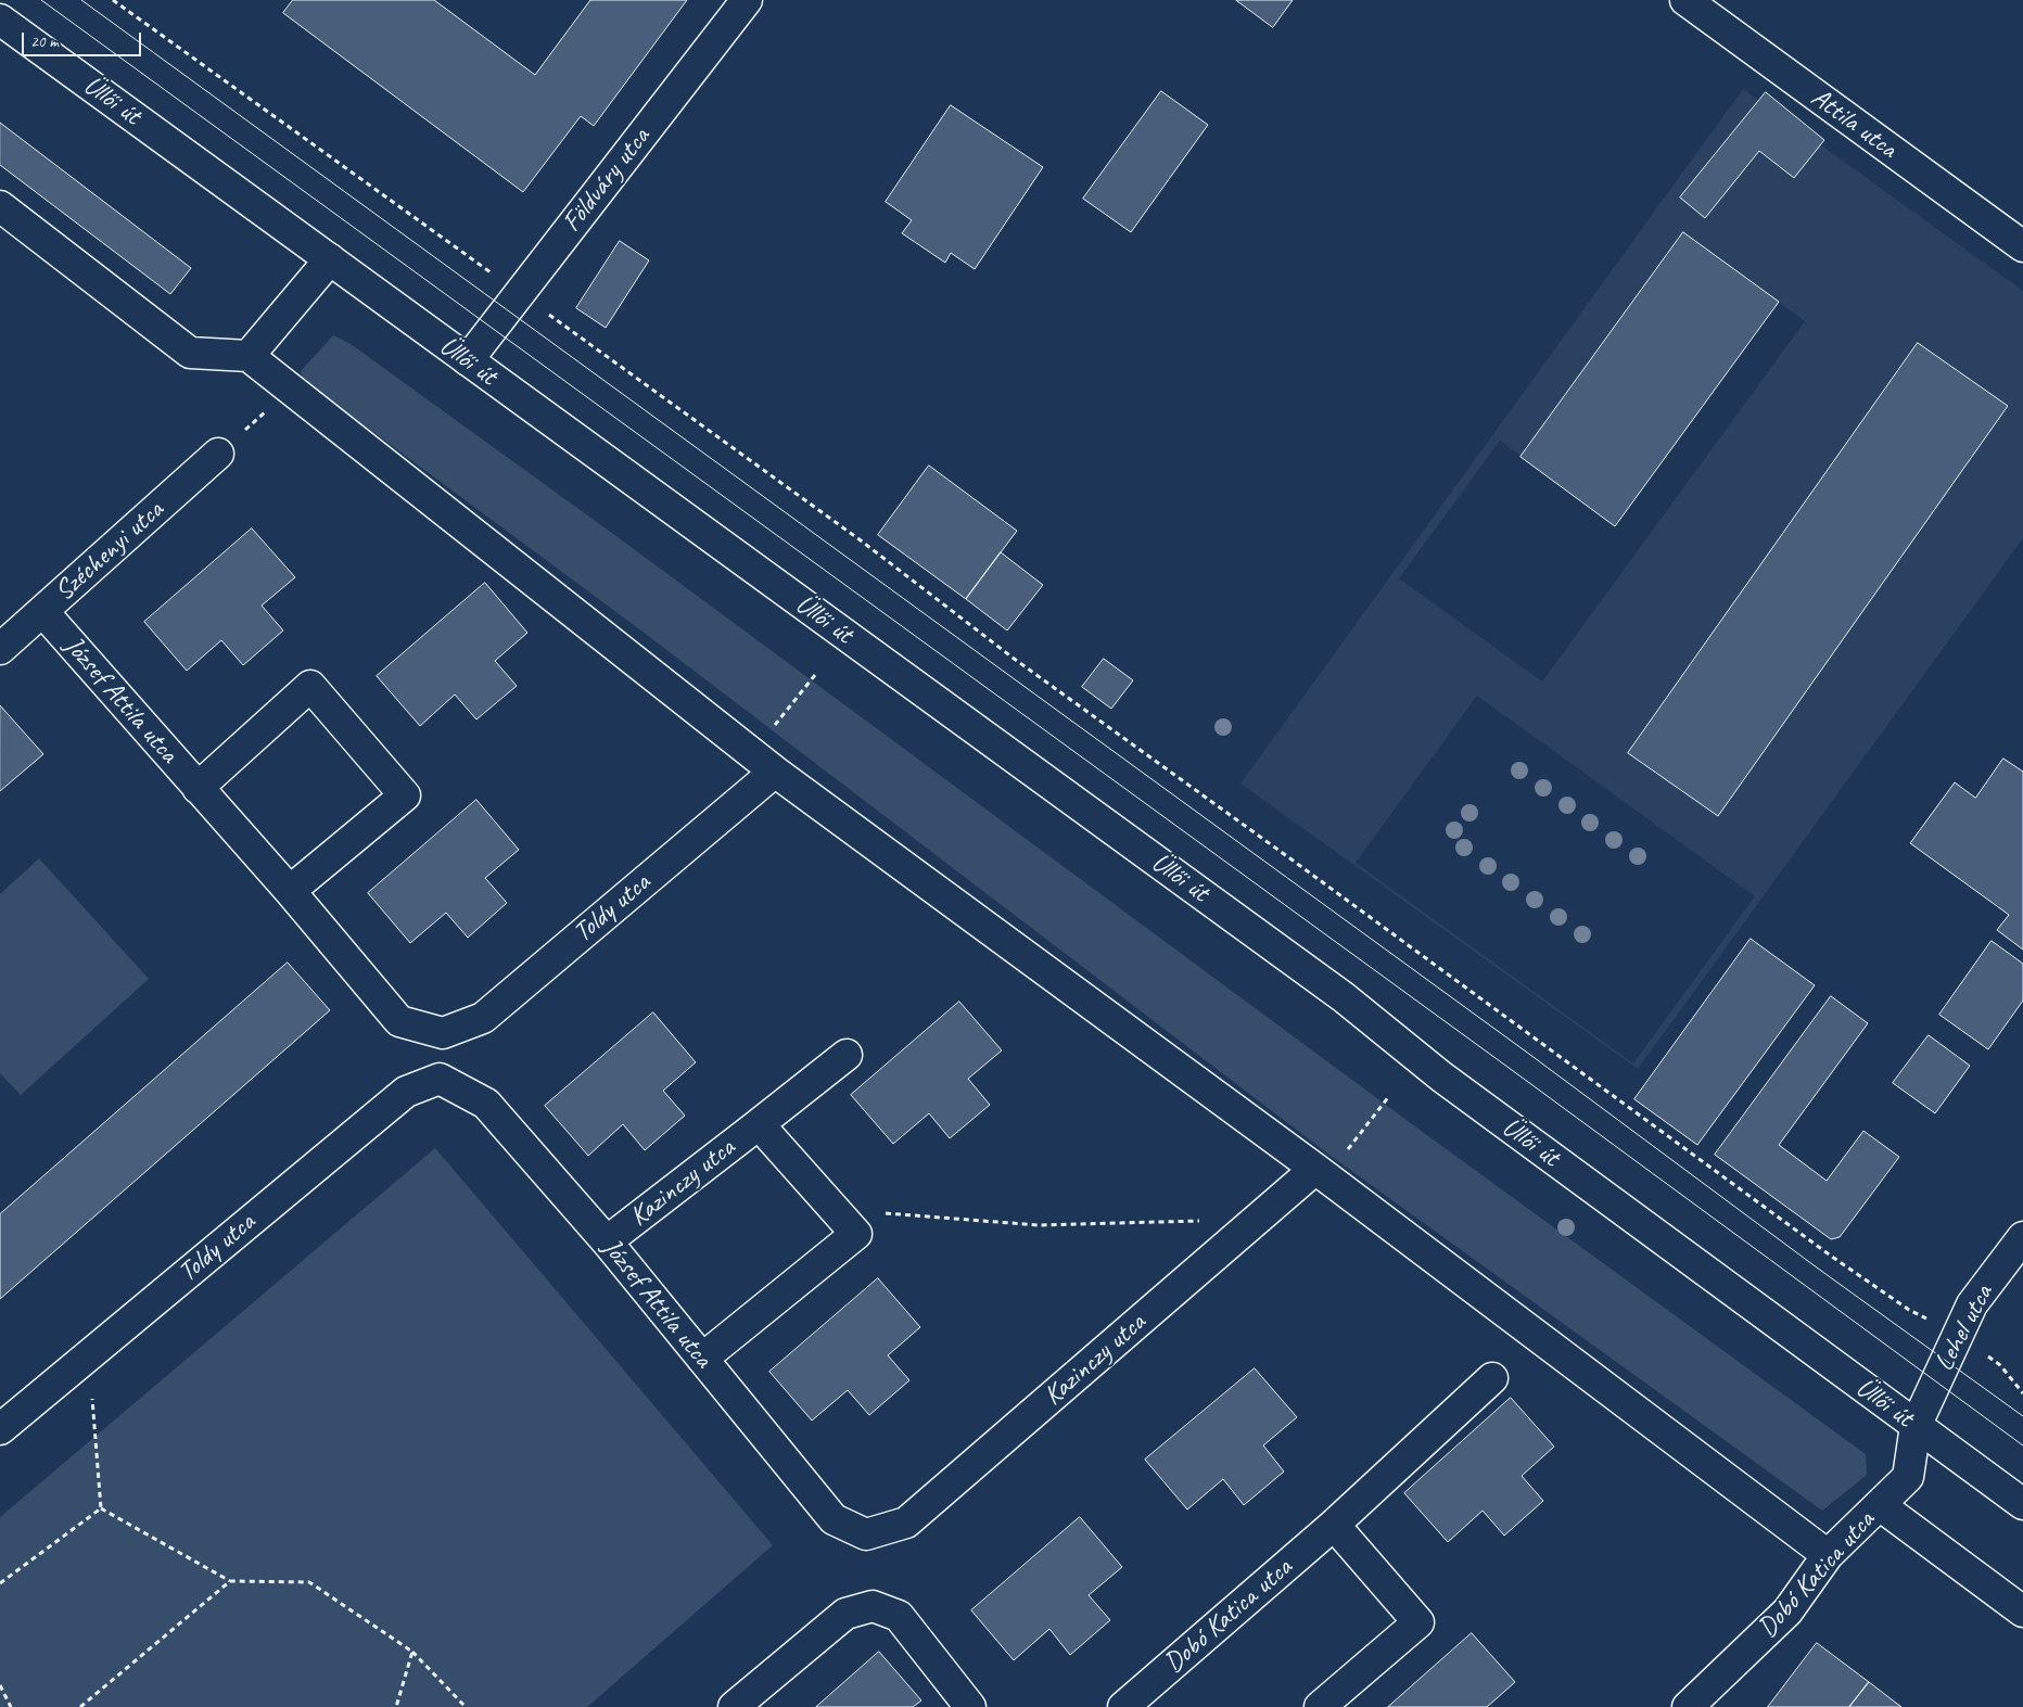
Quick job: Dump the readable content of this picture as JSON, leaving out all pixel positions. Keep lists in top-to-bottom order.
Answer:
{
  "streets": {
    "street": [
      "Üllői út",
      "Attila utca",
      "Földváry utca",
      "Széchenyi utca",
      "József Attila utca",
      "Toldy utca",
      "Kazinczy utca",
      "Lehel utca",
      "Dobó Katica utca"
    ]
  },
  "crossings": [
    ["Üllői út", "Földváry utca"],
    ["Üllői út", "Lehel utca"],
    ["Üllői út", "Dobó Katica utca"],
    ["Széchenyi utca", "József Attila utca"],
    ["József Attila utca", "Toldy utca"],
    ["József Attila utca", "Kazinczy utca"],
    ["Lehel utca", "Dobó Katica utca"]
  ],
  "scale_bar": "20 m"
}
